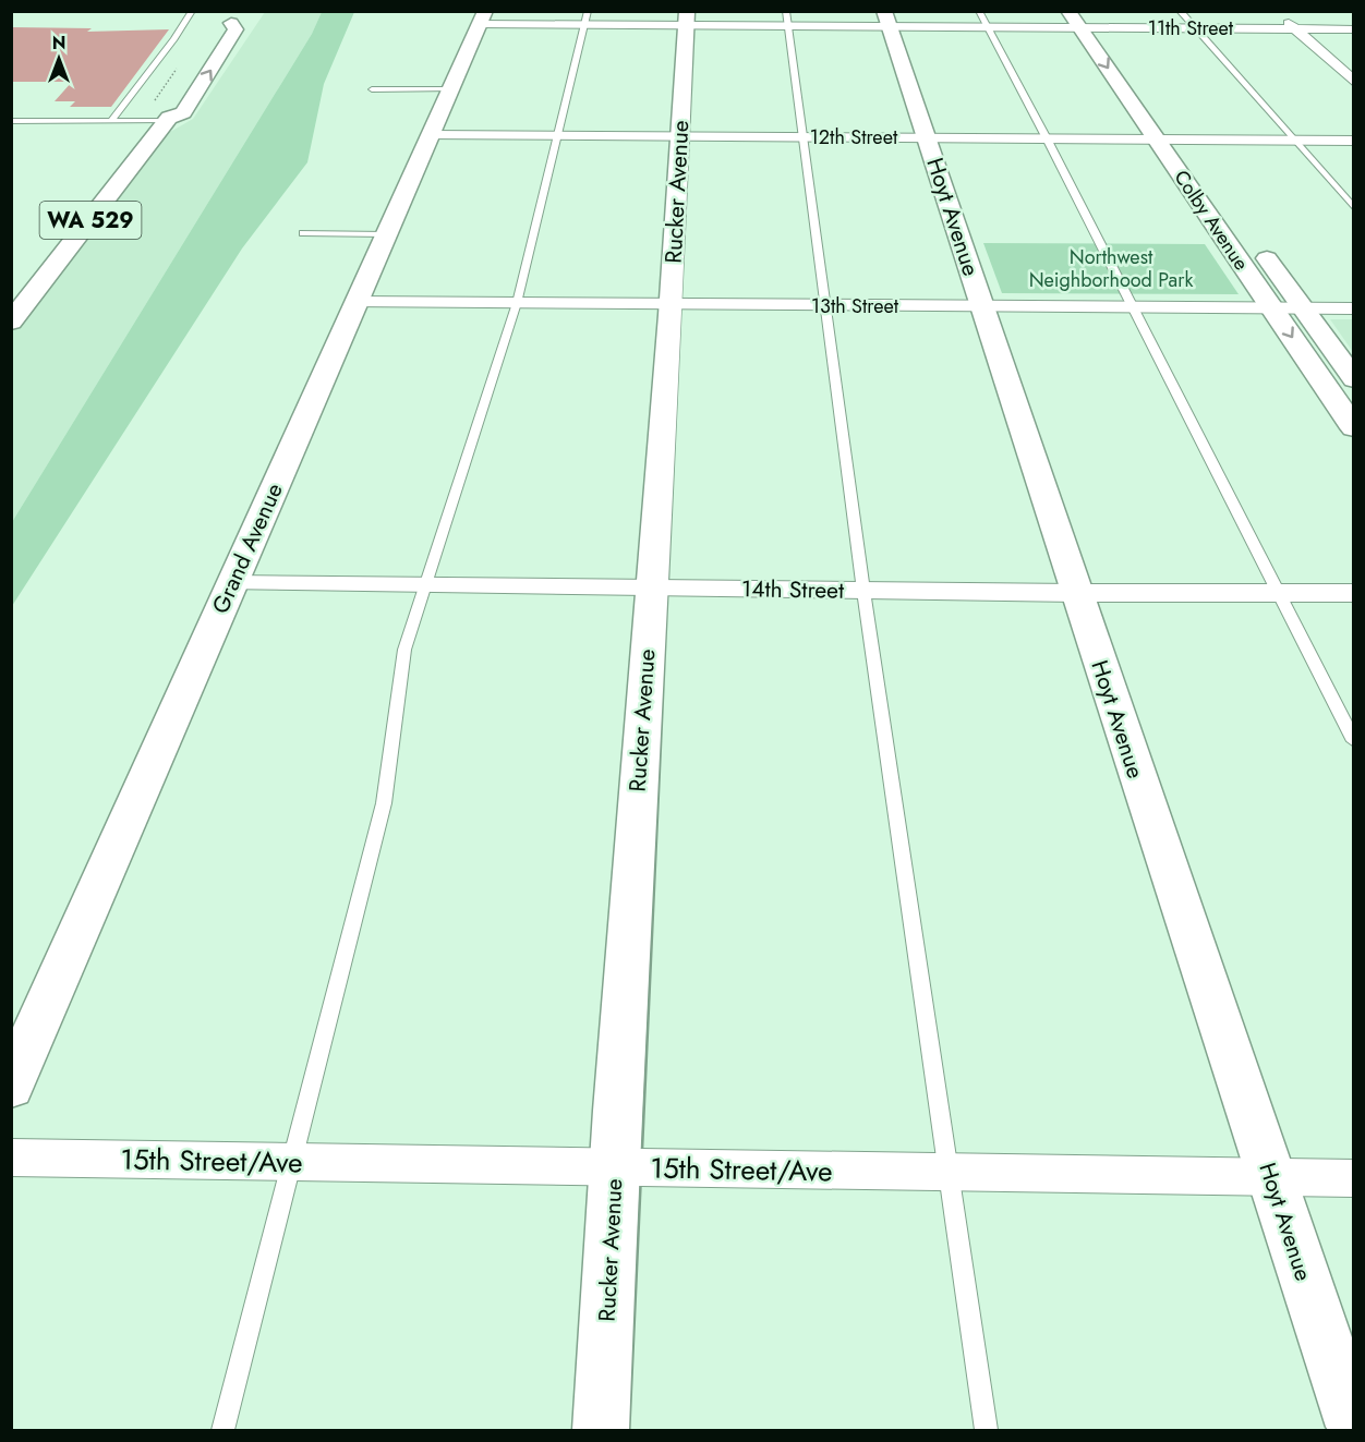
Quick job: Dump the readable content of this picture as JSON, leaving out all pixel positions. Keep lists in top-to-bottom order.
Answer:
{
  "streets": {
    "street": [
      "11th Street",
      "12th Street",
      "Rucker Avenue",
      "Hoyt Avenue",
      "WA 529",
      "Colby Avenue",
      "13th Street",
      "Grand Avenue",
      "14th Street",
      "15th Street/Ave"
    ]
  },
  "crossings": [
    ["11th Street", "Rucker Avenue"],
    ["11th Street", "Hoyt Avenue"],
    ["11th Street", "Colby Avenue"],
    ["11th Street", "Grand Avenue"],
    ["12th Street", "Rucker Avenue"],
    ["12th Street", "Hoyt Avenue"],
    ["12th Street", "Colby Avenue"],
    ["12th Street", "Grand Avenue"],
    ["Rucker Avenue", "13th Street"],
    ["Rucker Avenue", "14th Street"],
    ["Rucker Avenue", "15th Street/Ave"],
    ["Hoyt Avenue", "13th Street"],
    ["Hoyt Avenue", "14th Street"],
    ["Hoyt Avenue", "15th Street/Ave"],
    ["Colby Avenue", "13th Street"],
    ["13th Street", "Grand Avenue"],
    ["Grand Avenue", "14th Street"]
  ],
  "parks": ["Northwest Neighborhood Park"],
  "north": "top"
}
